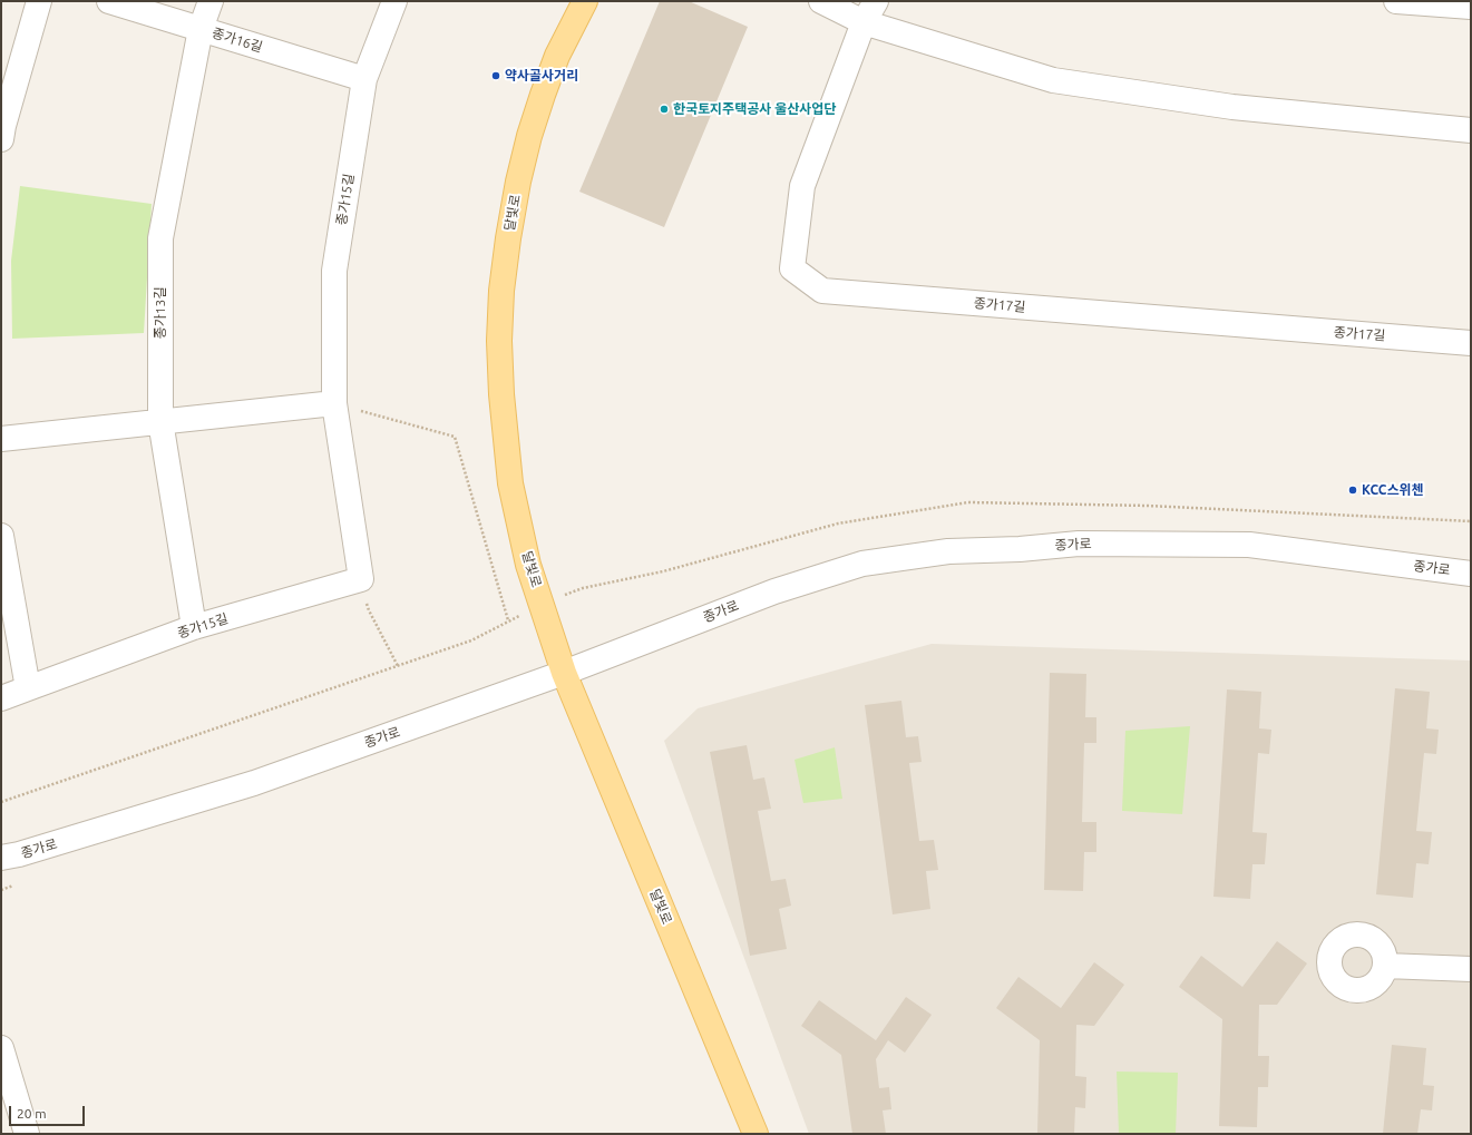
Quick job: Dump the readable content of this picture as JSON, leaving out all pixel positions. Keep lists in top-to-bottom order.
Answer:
{
  "streets": {
    "main road": ["달빛로"],
    "street": [
      "종가16길",
      "종가15길",
      "종가17길",
      "종가13길",
      "종가로"
    ]
  },
  "crossings": [
    ["종가16길", "종가15길"],
    ["종가16길", "종가13길"],
    ["종가15길", "종가13길"],
    ["달빛로", "종가로"]
  ],
  "places": ["약사골사거리", "한국토지주택공사 울산사업단", "KCC스위첸"],
  "scale_bar": "20 m"
}
